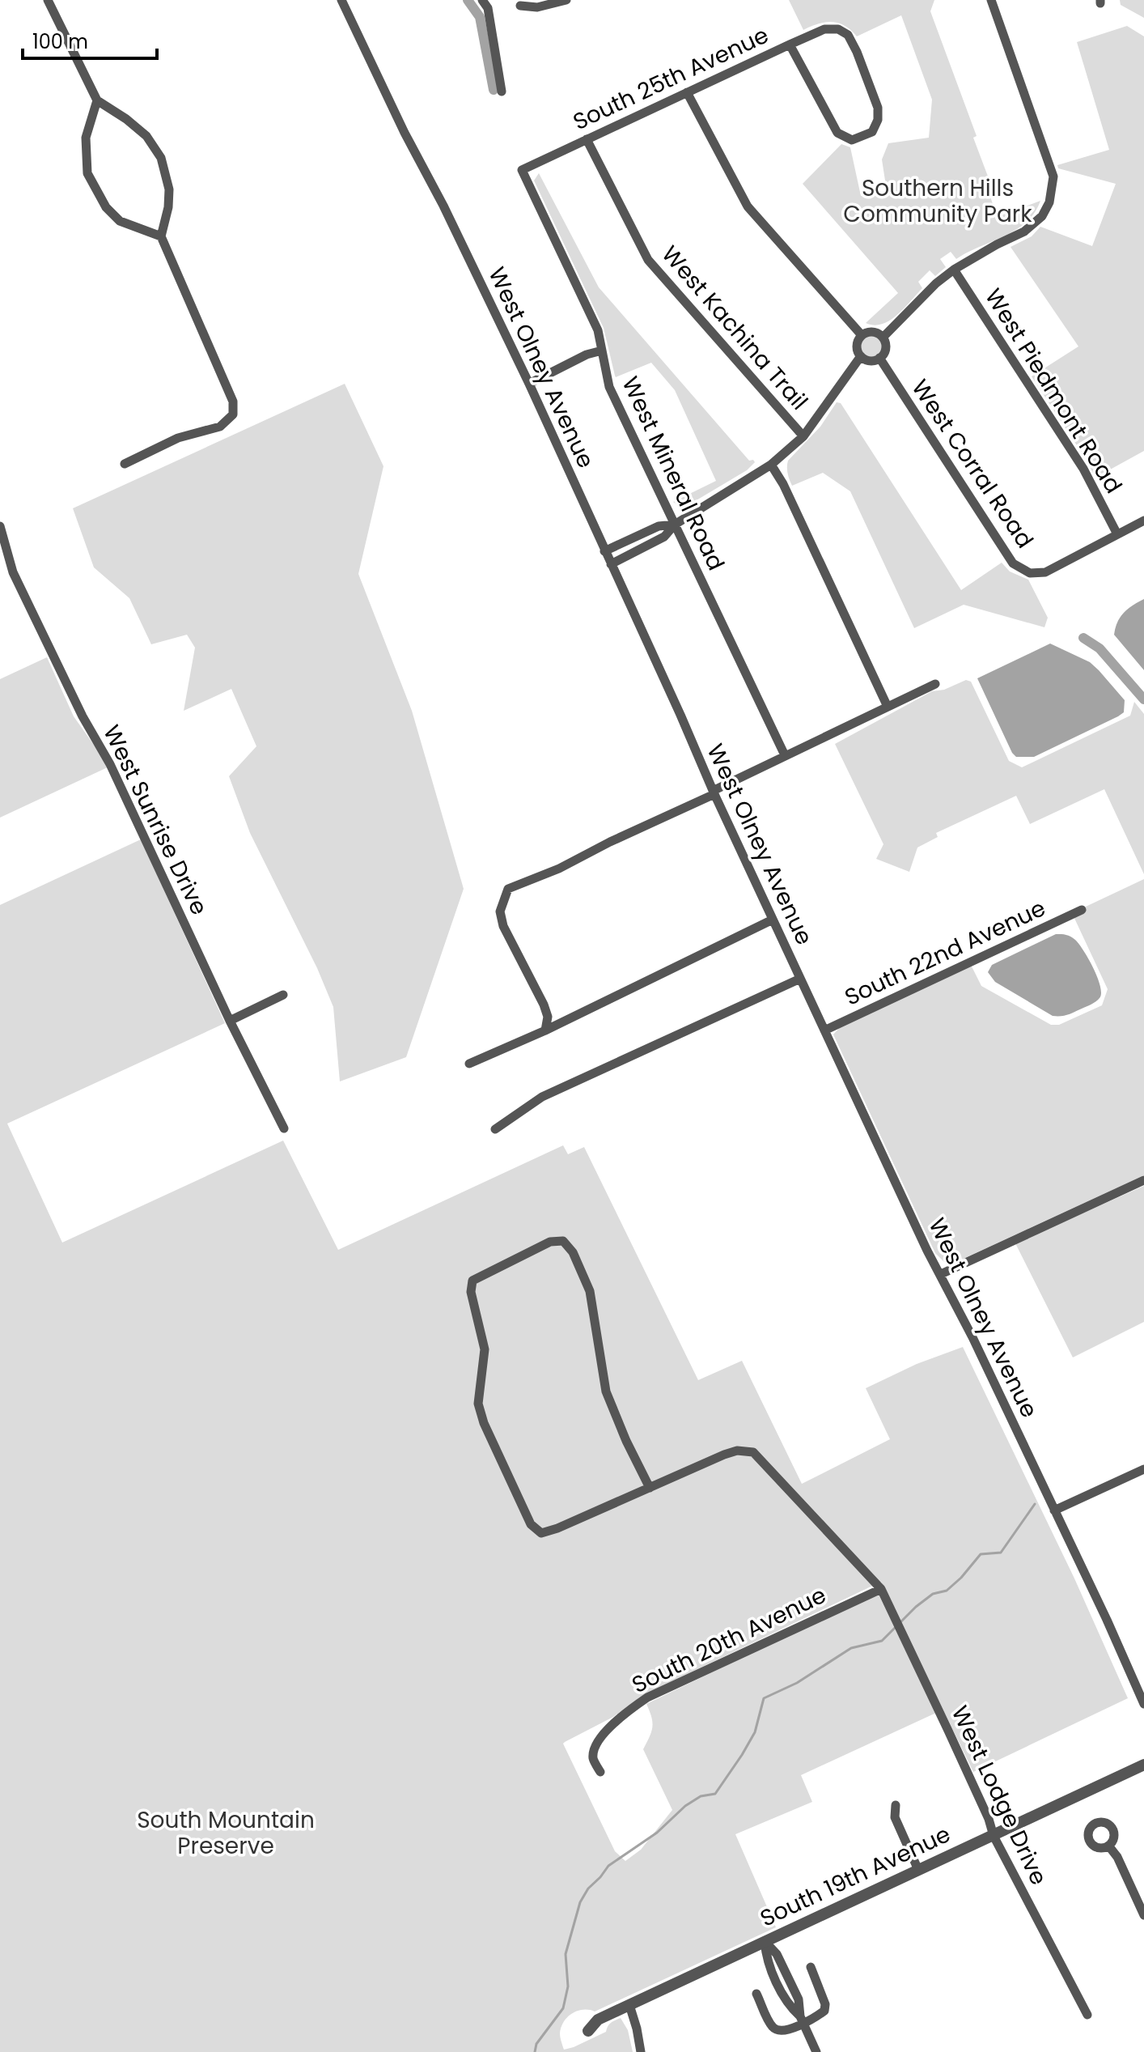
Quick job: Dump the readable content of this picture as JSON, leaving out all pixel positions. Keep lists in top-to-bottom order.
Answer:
{
  "streets": {
    "street": [
      "South 25th Avenue",
      "West Kachina Trail",
      "West Olney Avenue",
      "West Piedmont Road",
      "West Corral Road",
      "West Mineral Road",
      "West Sunrise Drive",
      "South 22nd Avenue",
      "South 20th Avenue",
      "West Lodge Drive",
      "South 19th Avenue"
    ]
  },
  "crossings": [
    ["South 25th Avenue", "West Kachina Trail"],
    ["South 25th Avenue", "West Mineral Road"],
    ["West Olney Avenue", "South 22nd Avenue"],
    ["West Piedmont Road", "West Corral Road"],
    ["South 20th Avenue", "West Lodge Drive"],
    ["West Lodge Drive", "South 19th Avenue"]
  ],
  "parks": ["Southern Hills Community Park", "South Mountain Preserve"],
  "scale_bar": "100 m"
}
